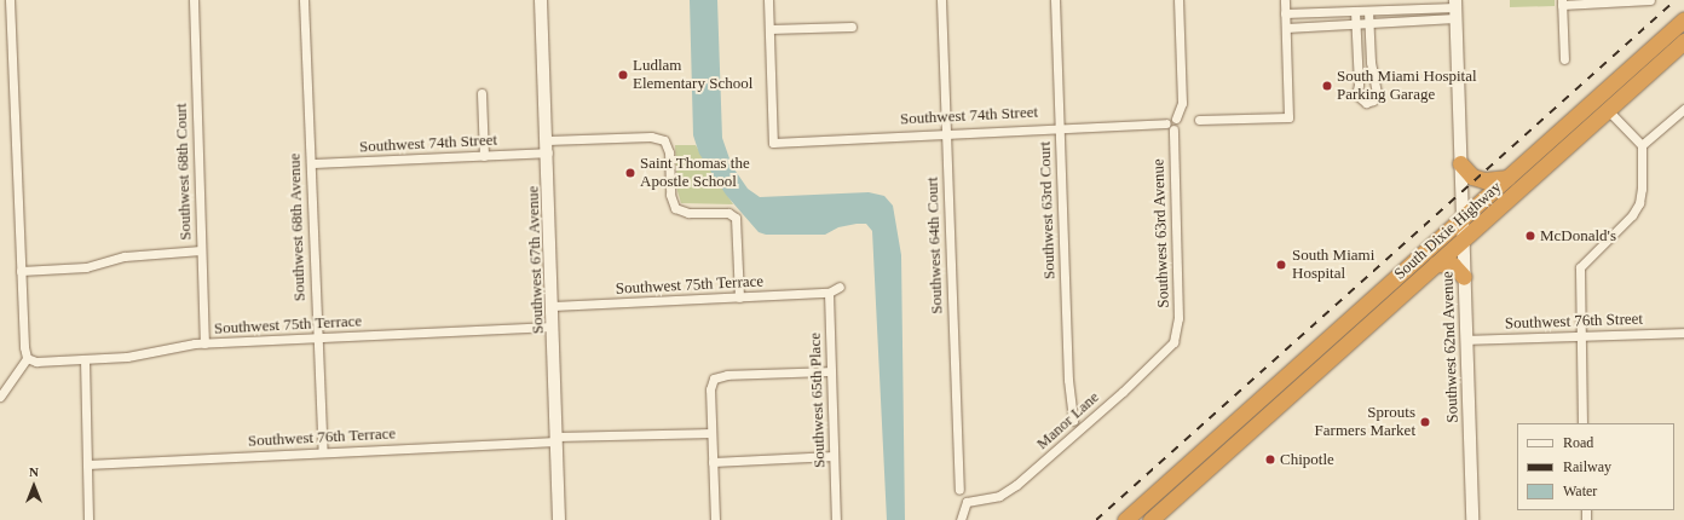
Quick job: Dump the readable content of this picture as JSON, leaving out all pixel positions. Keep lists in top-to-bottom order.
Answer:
{
  "streets": {
    "highway": ["South Dixie Highway"],
    "main road": ["Southwest 67th Avenue", "Southwest 62nd Avenue"],
    "street": [
      "Southwest 74th Street",
      "Southwest 68th Court",
      "Southwest 63rd Court",
      "Southwest 68th Avenue",
      "Southwest 63rd Avenue",
      "Southwest 64th Court",
      "Southwest 75th Terrace",
      "Southwest 76th Street",
      "Southwest 65th Place",
      "Manor Lane",
      "Southwest 76th Terrace"
    ]
  },
  "crossings": [
    ["Southwest 74th Street", "Southwest 63rd Court"],
    ["Southwest 74th Street", "Southwest 68th Avenue"],
    ["Southwest 74th Street", "Southwest 63rd Avenue"],
    ["Southwest 74th Street", "Southwest 64th Court"],
    ["Southwest 74th Street", "Southwest 67th Avenue"],
    ["Southwest 74th Street", "Southwest 75th Terrace"],
    ["Southwest 68th Court", "Southwest 75th Terrace"],
    ["Southwest 68th Avenue", "Southwest 75th Terrace"],
    ["Southwest 68th Avenue", "Southwest 76th Terrace"],
    ["South Dixie Highway", "Southwest 62nd Avenue"],
    ["Southwest 63rd Avenue", "Manor Lane"],
    ["Southwest 67th Avenue", "Southwest 75th Terrace"],
    ["Southwest 67th Avenue", "Southwest 76th Terrace"],
    ["Southwest 75th Terrace", "Southwest 65th Place"],
    ["Southwest 76th Street", "Southwest 62nd Avenue"]
  ],
  "places": [
    "Ludlam Elementary School",
    "South Miami Hospital Parking Garage",
    "Saint Thomas the Apostle School",
    "McDonald's",
    "South Miami Hospital",
    "Sprouts Farmers Market",
    "Chipotle"
  ],
  "legend": ["Road", "Railway", "Water"],
  "north": "top"
}
